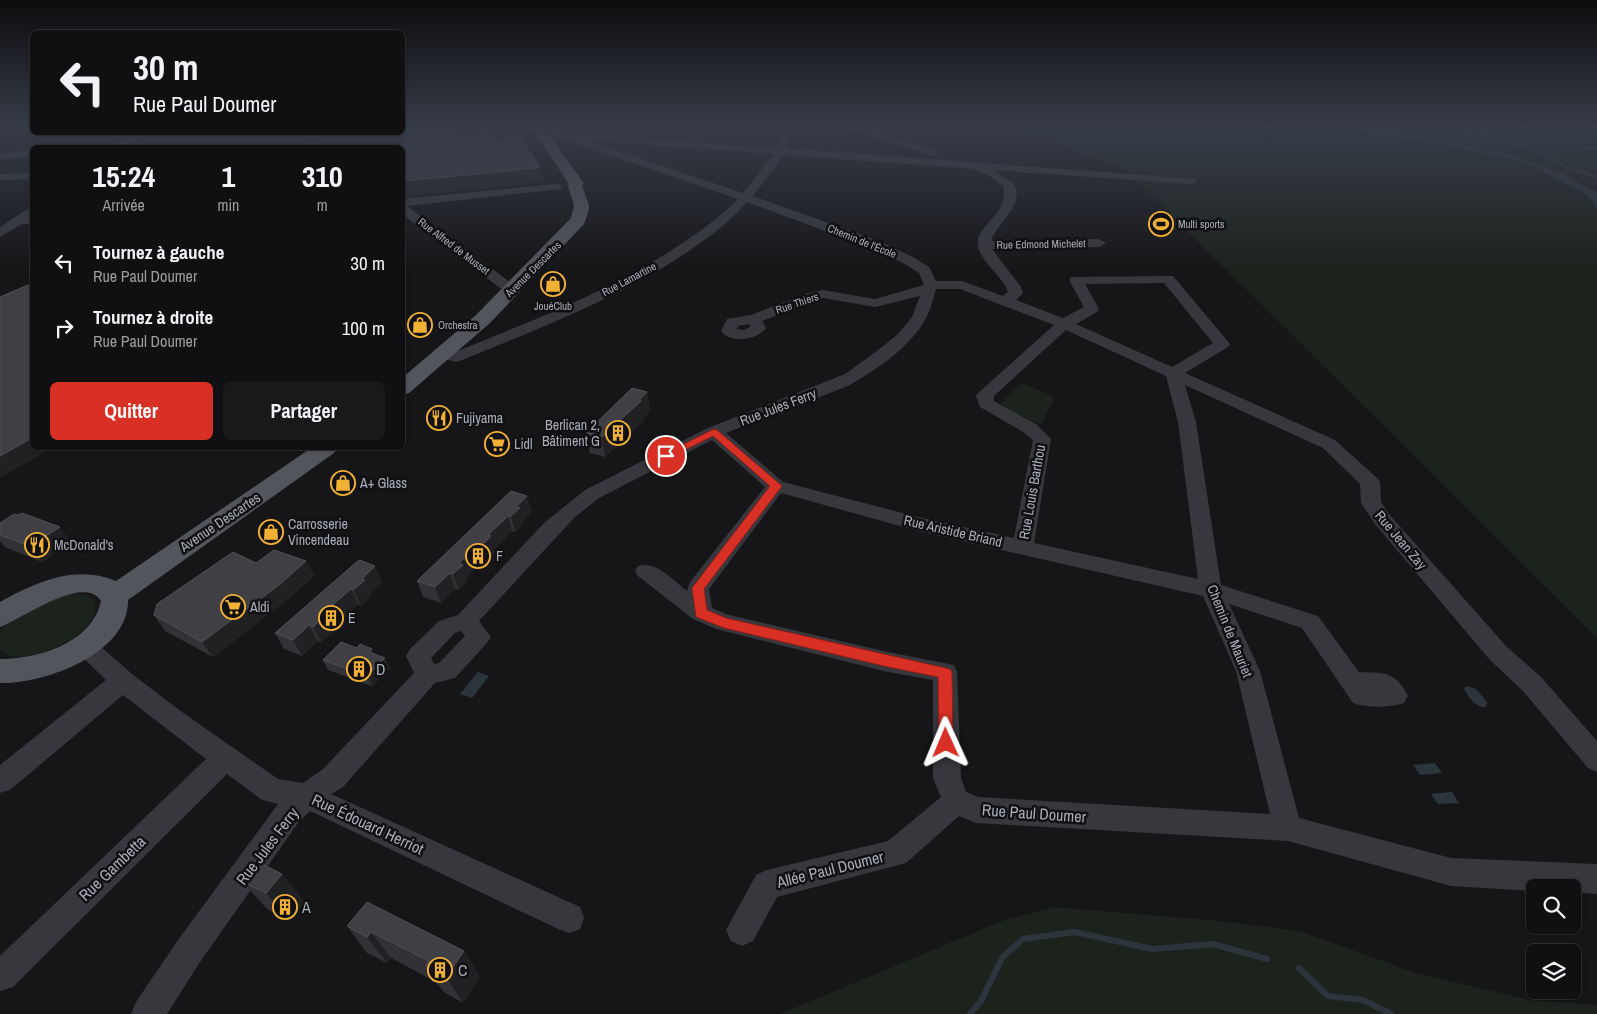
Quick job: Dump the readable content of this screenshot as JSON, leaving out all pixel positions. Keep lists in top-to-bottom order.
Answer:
{
  "streets": {
    "main road": ["Avenue Descartes"],
    "street": [
      "Chemin de l'École",
      "Rue Edmond Michelet",
      "Rue Alfred de Musset",
      "Rue Lamartine",
      "Rue Thiers",
      "Rue Jules Ferry",
      "Rue Louis Barthou",
      "Rue Aristide Briand",
      "Rue Jean Zay",
      "Chemin de Mauriet",
      "Rue Paul Doumer",
      "Rue Édouard Herriot",
      "Rue Gambetta",
      "Allée Paul Doumer"
    ]
  },
  "crossings": [
    ["Chemin de l'École", "Rue Lamartine"],
    ["Chemin de l'École", "Rue Thiers"],
    ["Chemin de l'École", "Rue Jules Ferry"],
    ["Rue Alfred de Musset", "Avenue Descartes"],
    ["Avenue Descartes", "Rue Lamartine"],
    ["Rue Thiers", "Rue Jules Ferry"],
    ["Rue Jules Ferry", "Rue Aristide Briand"],
    ["Rue Jules Ferry", "Rue Édouard Herriot"],
    ["Rue Louis Barthou", "Rue Aristide Briand"],
    ["Rue Aristide Briand", "Chemin de Mauriet"],
    ["Rue Jean Zay", "Chemin de Mauriet"],
    ["Chemin de Mauriet", "Rue Paul Doumer"],
    ["Rue Paul Doumer", "Allée Paul Doumer"],
    ["Rue Édouard Herriot", "Rue Gambetta"]
  ],
  "places": {
    "sports": ["Multi sports"],
    "shop": [
      "JouéClub",
      "Orchestra",
      "A+ Glass",
      "Carrosserie Vincendeau"
    ],
    "restaurant": ["Fujiyama", "McDonald's"],
    "building": [
      "Berlican 2, Bâtiment G",
      "F",
      "E",
      "D",
      "A",
      "C"
    ],
    "supermarket": ["Lidl", "Aldi"]
  },
  "page": {
    "turn": ["30 m", "Rue Paul Doumer"],
    "eta": [
      "15:24",
      "Arrivée",
      "1",
      "min",
      "310",
      "m"
    ],
    "list": [
      {
        "name": "Tournez à gauche",
        "note": "Rue Paul Doumer",
        "value": "30 m"
      },
      {
        "name": "Tournez à droite",
        "note": "Rue Paul Doumer",
        "value": "100 m"
      }
    ],
    "buttons": ["Quitter", "Partager"]
  }
}
